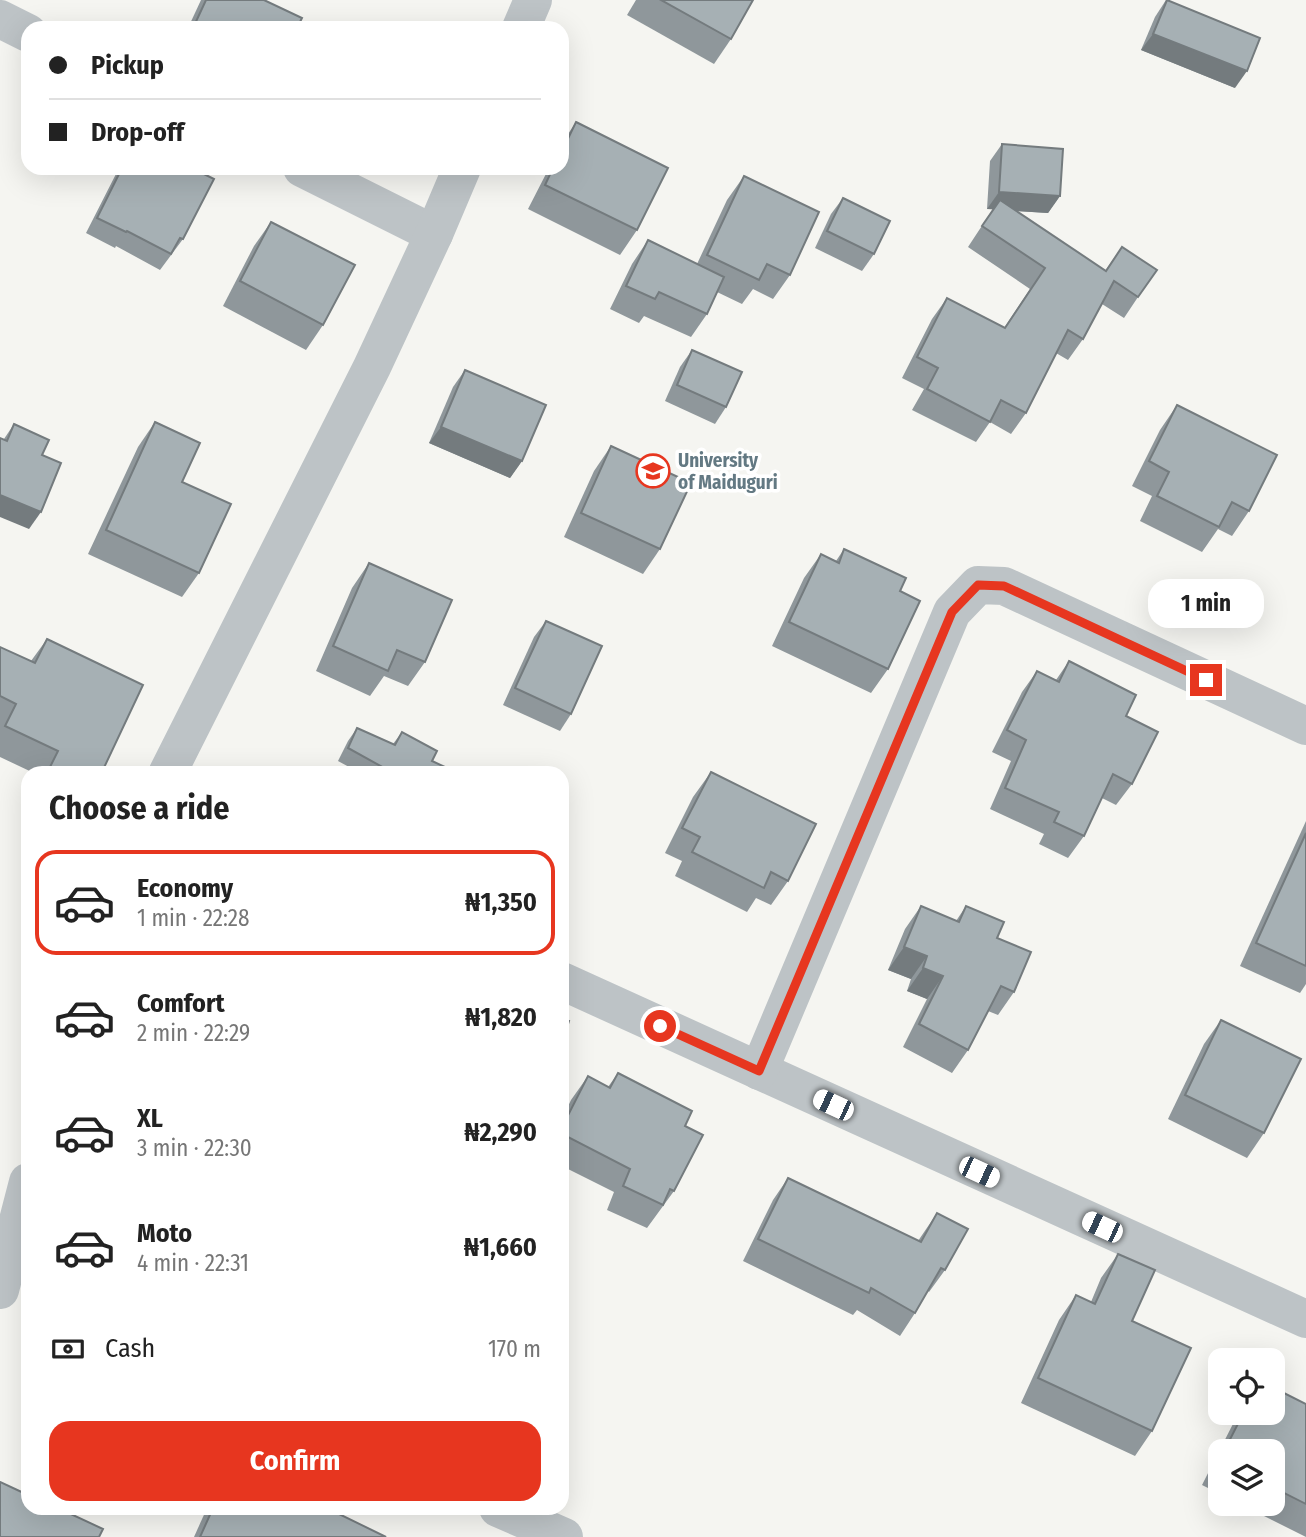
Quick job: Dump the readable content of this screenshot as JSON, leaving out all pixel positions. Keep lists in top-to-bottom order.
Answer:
{
  "places": {
    "school or university": ["University of Maiduguri"]
  },
  "page": {
    "banner": ["Pickup", "Drop-off"],
    "bubble": "1 min",
    "heading": "Choose a ride",
    "list": [
      {
        "name": "Economy",
        "note": "1 min · 22:28",
        "value": "₦1,350"
      },
      {
        "name": "Comfort",
        "note": "2 min · 22:29",
        "value": "₦1,820"
      },
      {
        "name": "XL",
        "note": "3 min · 22:30",
        "value": "₦2,290"
      },
      {
        "name": "Moto",
        "note": "4 min · 22:31",
        "value": "₦1,660"
      }
    ],
    "pay": ["Cash", "170 m"],
    "buttons": "Confirm"
  }
}
